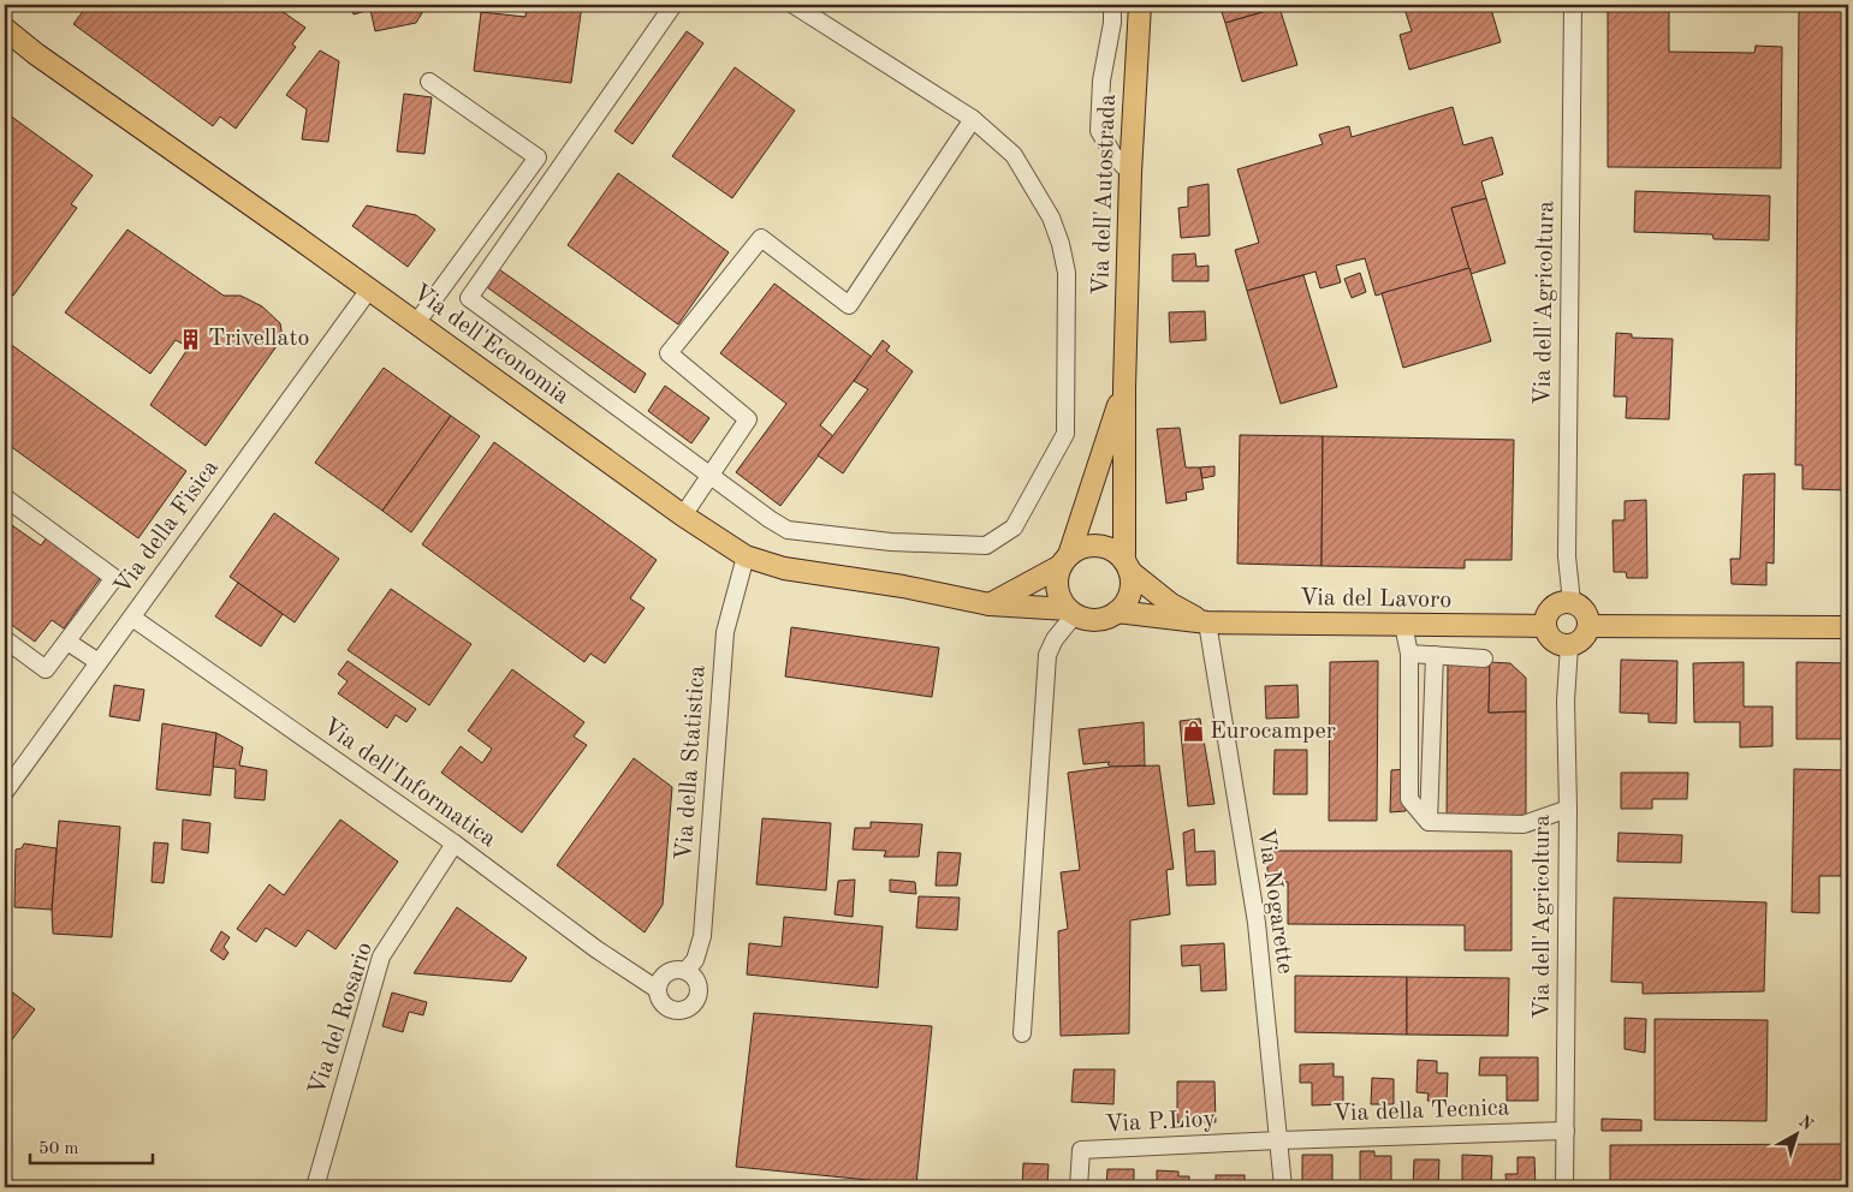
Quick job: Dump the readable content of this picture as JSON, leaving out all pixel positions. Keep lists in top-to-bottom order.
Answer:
{
  "streets": {
    "main road": ["Via dell'Autostrada", "Via dell'Economia", "Via del Lavoro"],
    "street": [
      "Via dell'Agricoltura",
      "Via della Fisica",
      "Via della Statistica",
      "Via dell'Informatica",
      "Via Nogarette",
      "Via del Rosario",
      "Via della Tecnica",
      "Via P.Lioy"
    ]
  },
  "crossings": [
    ["Via dell'Autostrada", "Via dell'Economia"],
    ["Via dell'Autostrada", "Via del Lavoro"],
    ["Via dell'Agricoltura", "Via del Lavoro"],
    ["Via dell'Agricoltura", "Via della Tecnica"],
    ["Via dell'Economia", "Via della Fisica"],
    ["Via dell'Economia", "Via del Lavoro"],
    ["Via dell'Economia", "Via della Statistica"],
    ["Via della Fisica", "Via dell'Informatica"],
    ["Via del Lavoro", "Via Nogarette"],
    ["Via della Statistica", "Via dell'Informatica"],
    ["Via dell'Informatica", "Via del Rosario"],
    ["Via Nogarette", "Via della Tecnica"],
    ["Via Nogarette", "Via P.Lioy"],
    ["Via della Tecnica", "Via P.Lioy"]
  ],
  "places": {
    "building": ["Trivellato"],
    "shop": ["Eurocamper"]
  },
  "scale_bar": "50 m",
  "north": "top right"
}
